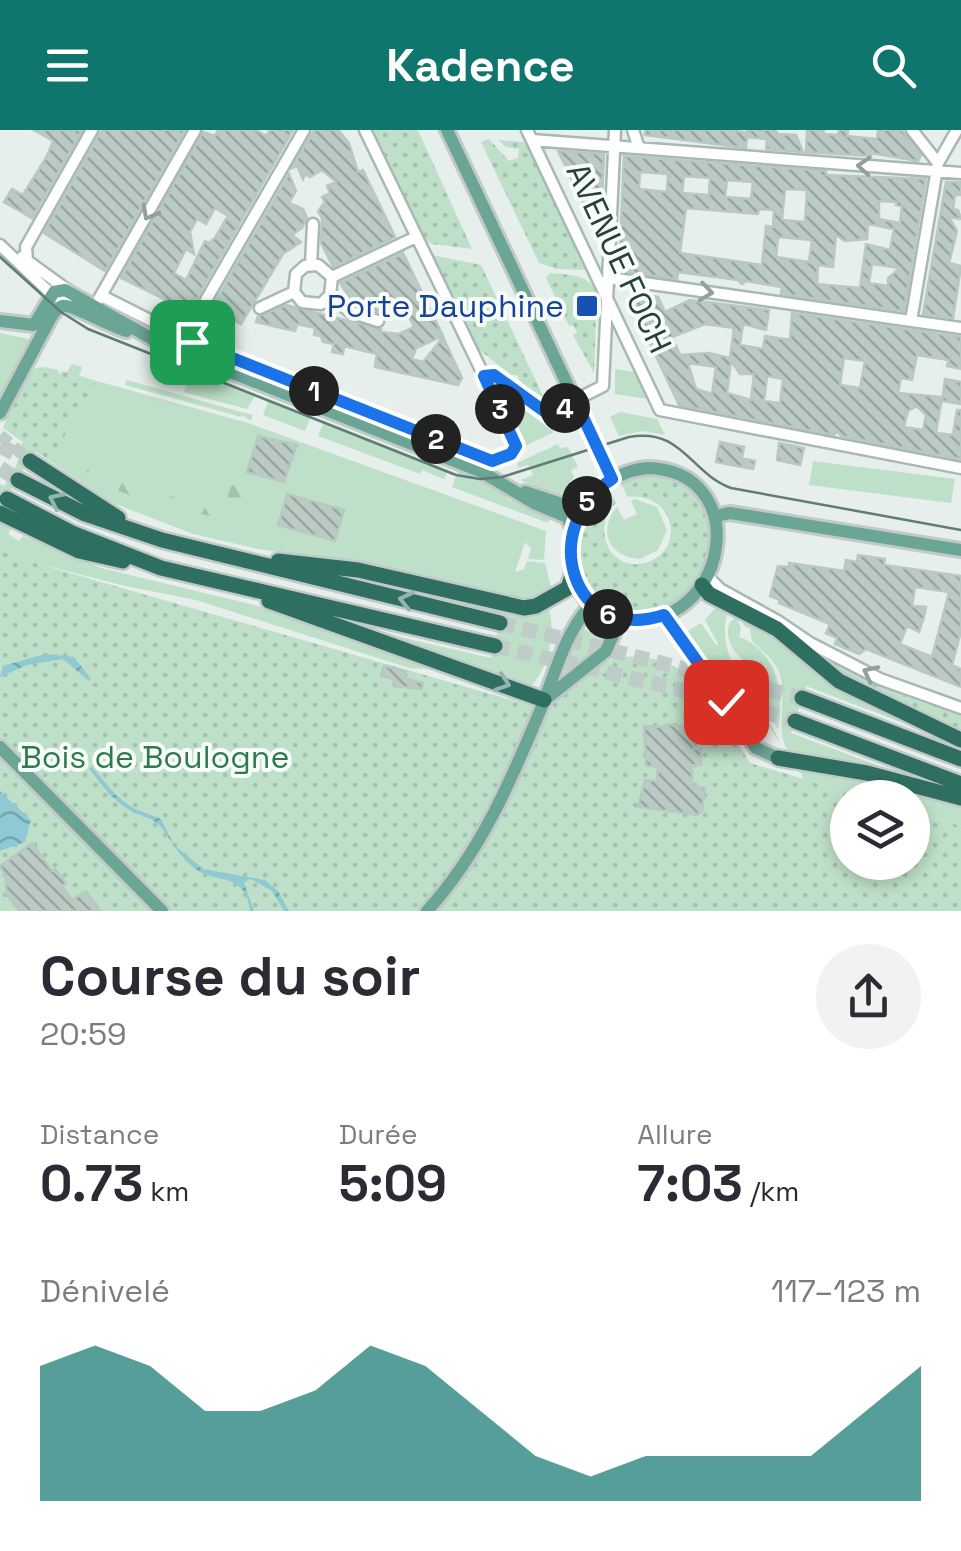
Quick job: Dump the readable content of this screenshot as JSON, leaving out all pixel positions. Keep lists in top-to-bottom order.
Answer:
{
  "streets": {
    "street": ["AVENUE FOCH"]
  },
  "parks": ["Bois de Boulogne"],
  "places": {
    "transit": ["Porte Dauphine"]
  },
  "page": {
    "header": "Kadence",
    "pins": [
      "1",
      "4",
      "3",
      "2",
      "5",
      "6"
    ],
    "heading": ["Course du soir", "20:59"],
    "stats": [
      ["Distance", "0.73 km"],
      ["Durée", "5:09"],
      ["Allure", "7:03 /km"]
    ],
    "chart": ["Dénivelé", "117–123 m"]
  }
}
